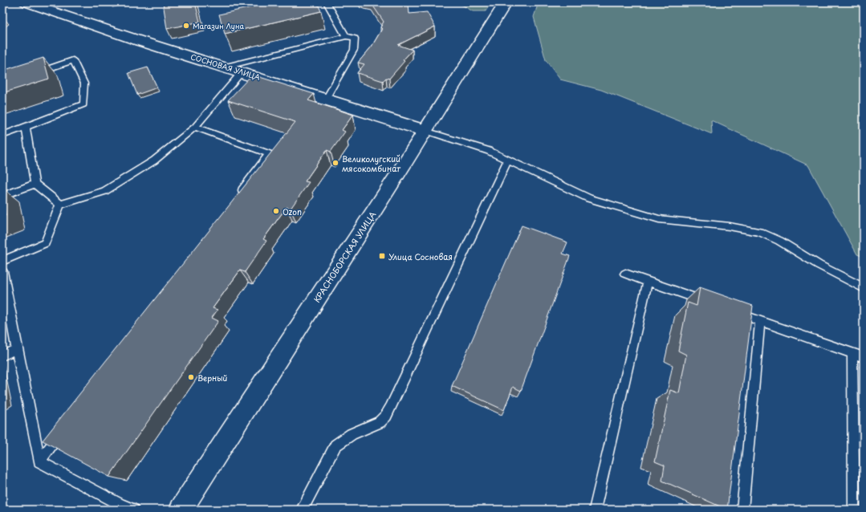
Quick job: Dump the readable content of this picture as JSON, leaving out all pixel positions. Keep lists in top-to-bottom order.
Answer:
{
  "streets": {
    "street": ["СОСНОВАЯ УЛИЦА", "КРАСНОБОРСКАЯ УЛИЦА"]
  },
  "crossings": [
    ["СОСНОВАЯ УЛИЦА", "КРАСНОБОРСКАЯ УЛИЦА"]
  ],
  "places": {
    "other": [
      "Магазин Луна",
      "Великолугский мясокомбинат",
      "Ozon",
      "Верный"
    ],
    "transit": ["Улица Сосновая"]
  }
}
